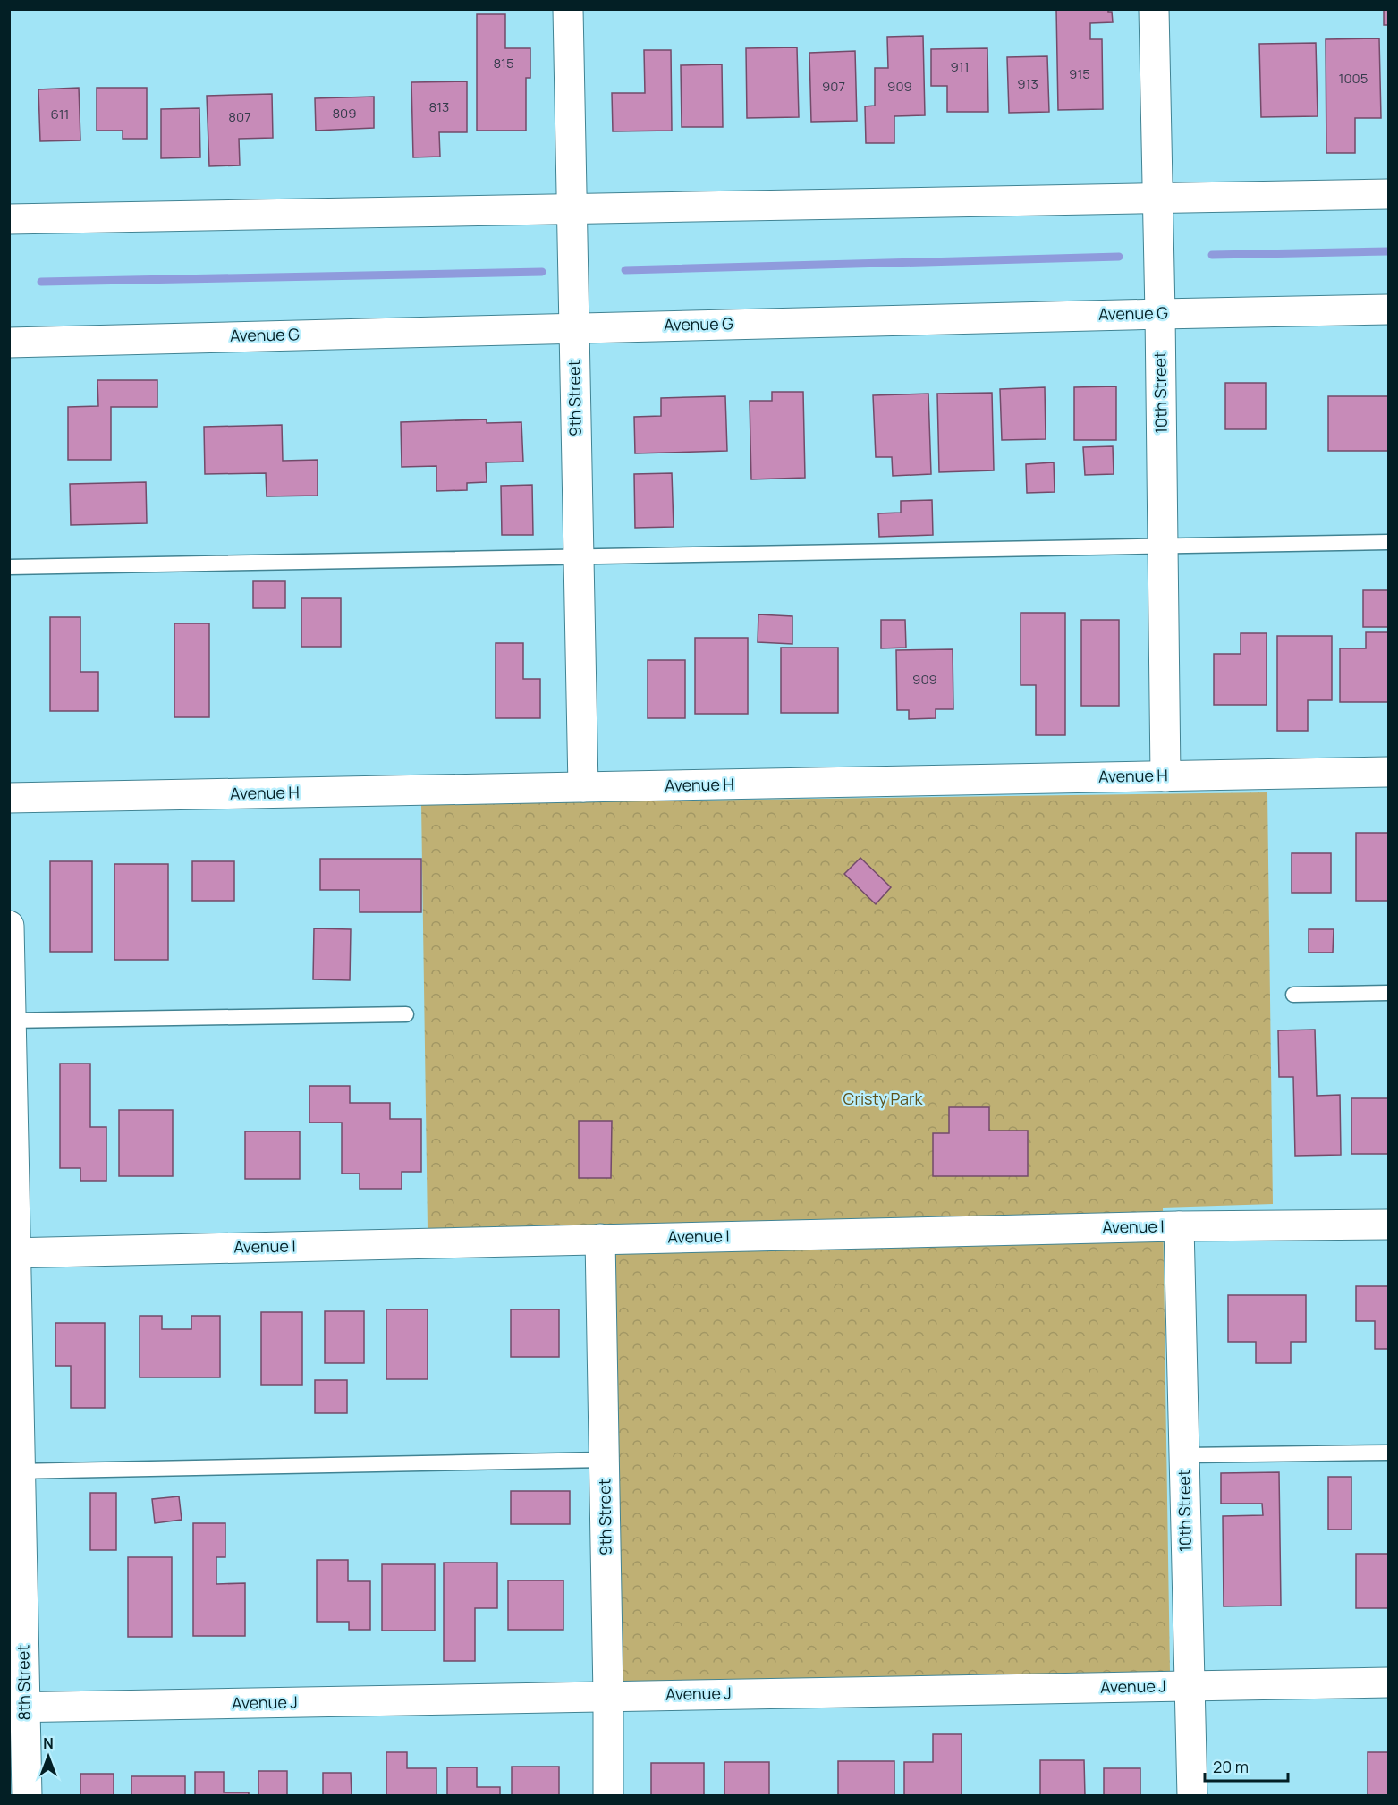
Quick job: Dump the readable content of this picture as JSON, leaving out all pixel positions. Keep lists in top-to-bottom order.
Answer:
{
  "streets": {
    "street": [
      "Avenue G",
      "10th Street",
      "9th Street",
      "Avenue H",
      "Avenue I",
      "8th Street",
      "Avenue J"
    ]
  },
  "crossings": [
    ["Avenue G", "10th Street"],
    ["Avenue G", "9th Street"],
    ["10th Street", "Avenue H"],
    ["10th Street", "Avenue I"],
    ["10th Street", "Avenue J"],
    ["9th Street", "Avenue H"],
    ["9th Street", "Avenue I"],
    ["9th Street", "Avenue J"],
    ["Avenue I", "8th Street"],
    ["8th Street", "Avenue J"]
  ],
  "parks": ["Cristy Park"],
  "house_numbers": [
    "815",
    "911",
    "915",
    "1005",
    "913",
    "907",
    "909",
    "813",
    "809",
    "611",
    "807",
    "909"
  ],
  "scale_bar": "20 m",
  "north": "top"
}
